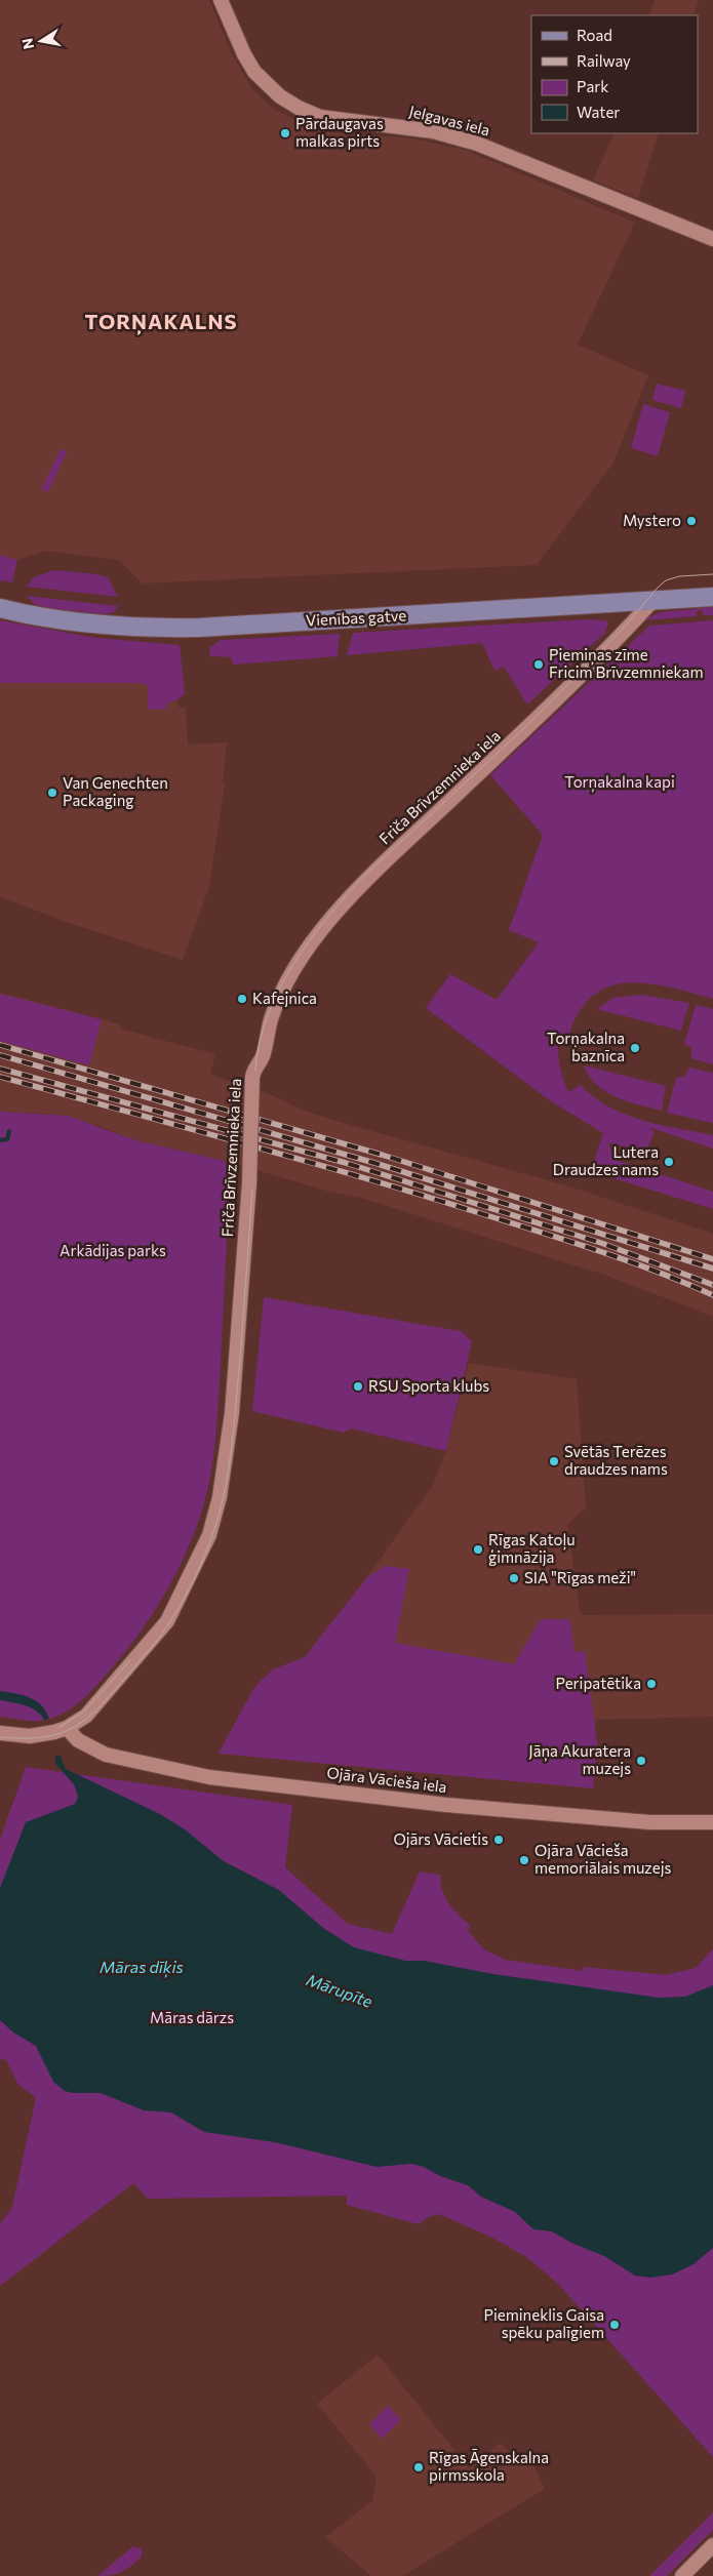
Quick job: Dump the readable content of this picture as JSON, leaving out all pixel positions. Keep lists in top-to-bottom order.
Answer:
{
  "streets": {
    "main road": ["Vienības gatve"],
    "street": ["Jelgavas iela", "Friča Brīvzemnieka iela", "Ojāra Vācieša iela"]
  },
  "crossings": [
    ["Vienības gatve", "Friča Brīvzemnieka iela"],
    ["Friča Brīvzemnieka iela", "Ojāra Vācieša iela"]
  ],
  "districts": ["TORŅAKALNS"],
  "water": ["Māras dīķis", "Mārupīte"],
  "parks": ["Torņakalna kapi", "Arkādijas parks", "Māras dārzs"],
  "places": [
    "Pārdaugavas malkas pirts",
    "Mystero",
    "Piemiņas zīme Fricim Brīvzemniekam",
    "Van Genechten Packaging",
    "Kafejnica",
    "Torņakalna baznīca",
    "Lutera Draudzes nams",
    "RSU Sporta klubs",
    "Svētās Terēzes draudzes nams",
    "Rīgas Katoļu ģimnāzija",
    "SIA \"Rīgas meži\"",
    "Peripatētika",
    "Jāņa Akuratera muzejs",
    "Ojārs Vācietis",
    "Ojāra Vācieša memoriālais muzejs",
    "Piemineklis Gaisa spēku palīgiem",
    "Rīgas Āgenskalna pirmsskola"
  ],
  "legend": [
    "Road",
    "Railway",
    "Park",
    "Water"
  ],
  "north": "left"
}
